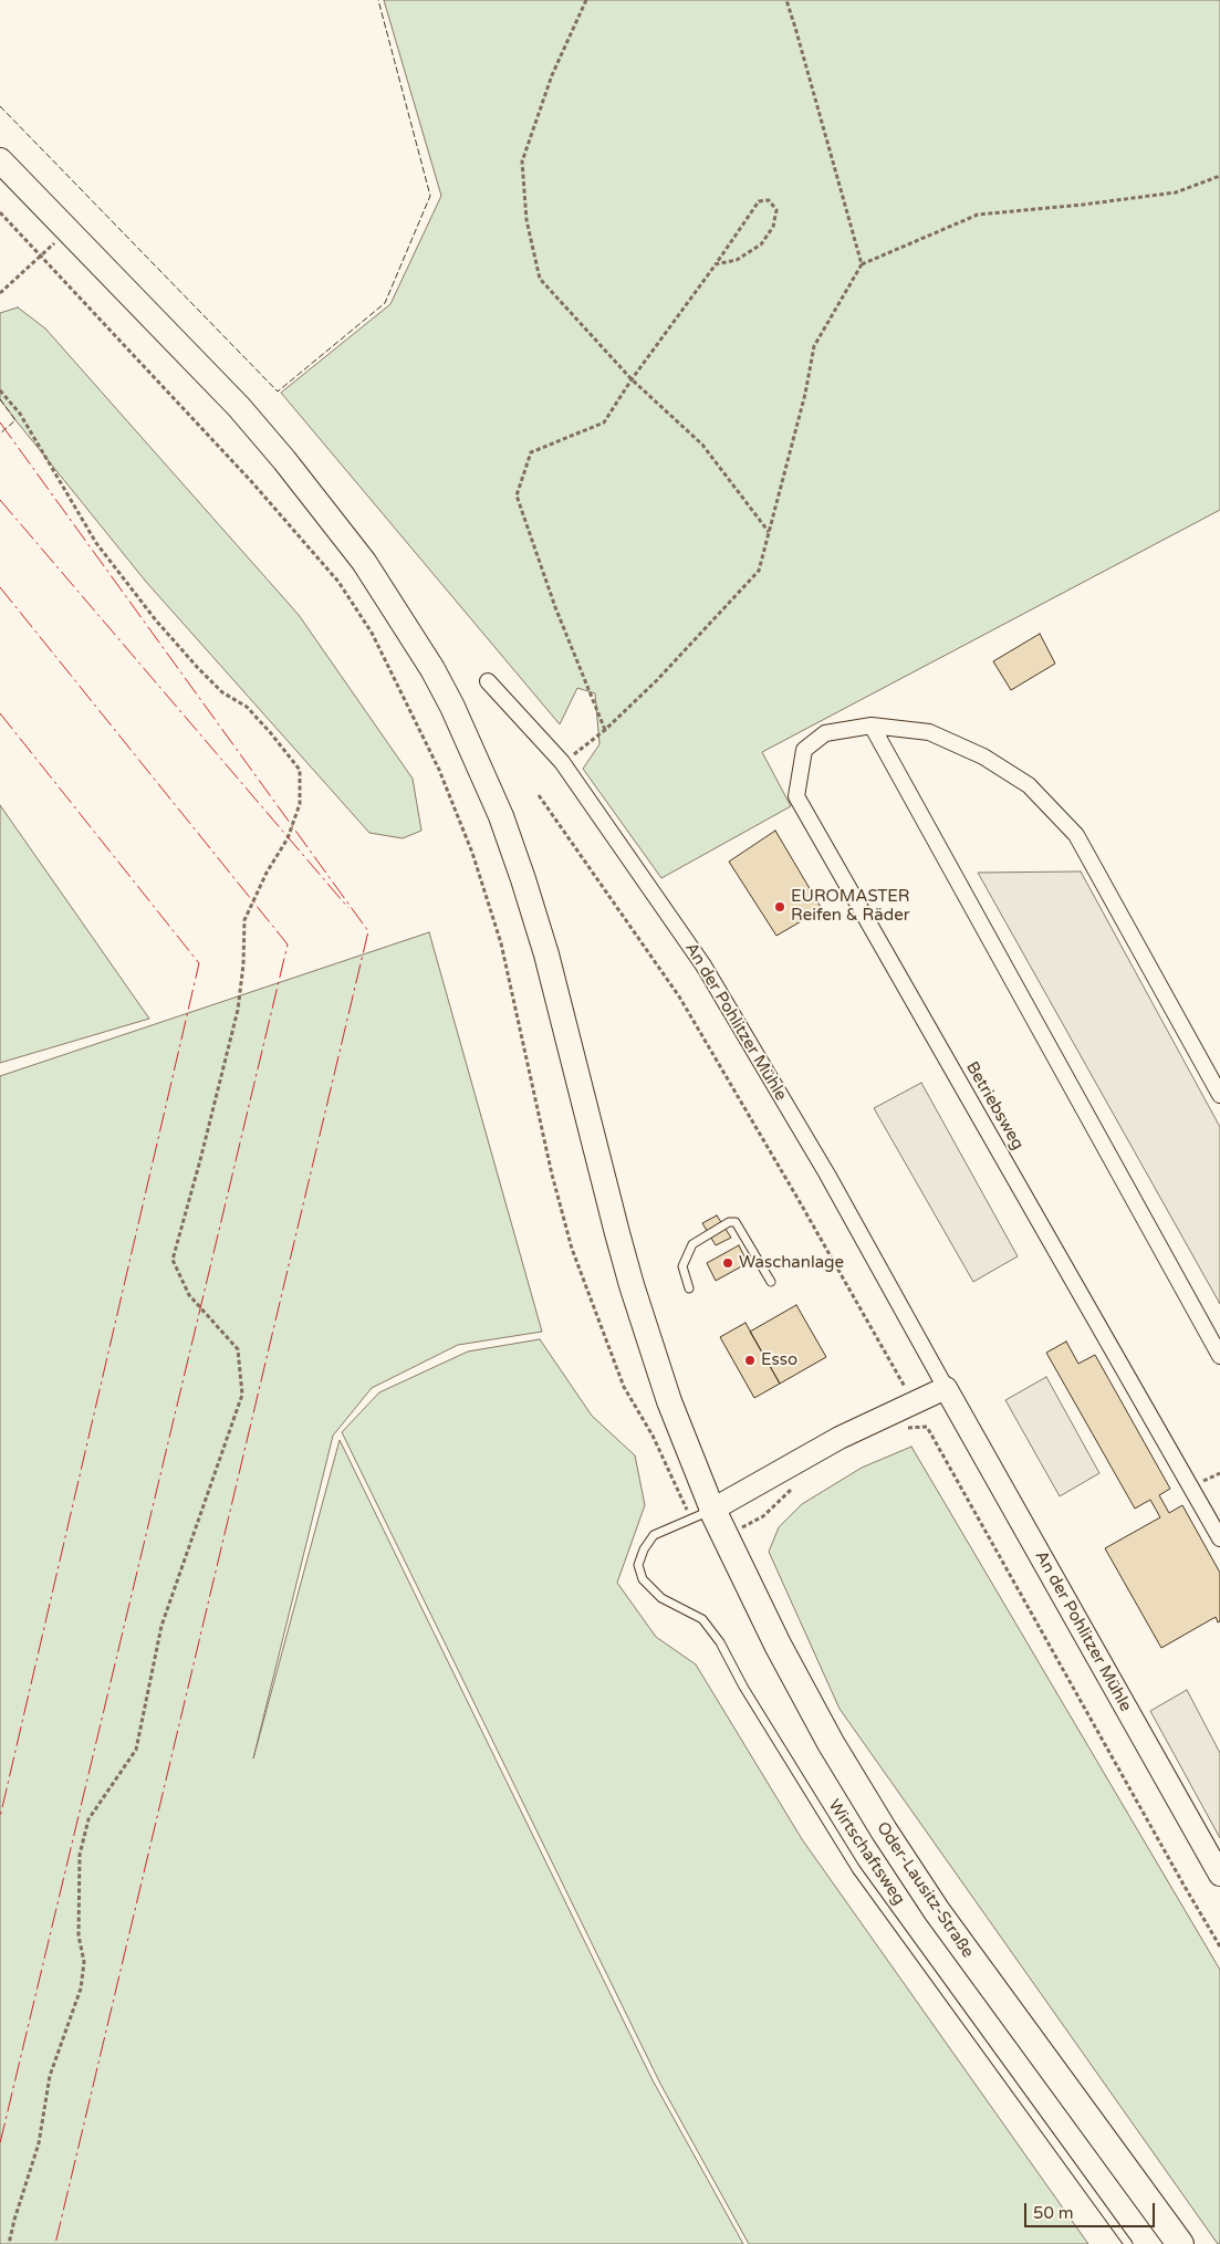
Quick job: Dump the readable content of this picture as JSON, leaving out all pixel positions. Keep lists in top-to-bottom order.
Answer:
{
  "streets": {
    "highway": ["Oder-Lausitz-Straße"],
    "main road": ["An der Pohlitzer Mühle"],
    "street": ["Betriebsweg"],
    "lane": ["Wirtschaftsweg"]
  },
  "crossings": [
    ["Wirtschaftsweg", "Oder-Lausitz-Straße"]
  ],
  "places": ["EUROMASTER Reifen & Räder", "Waschanlage", "Esso"],
  "scale_bar": "50 m"
}
